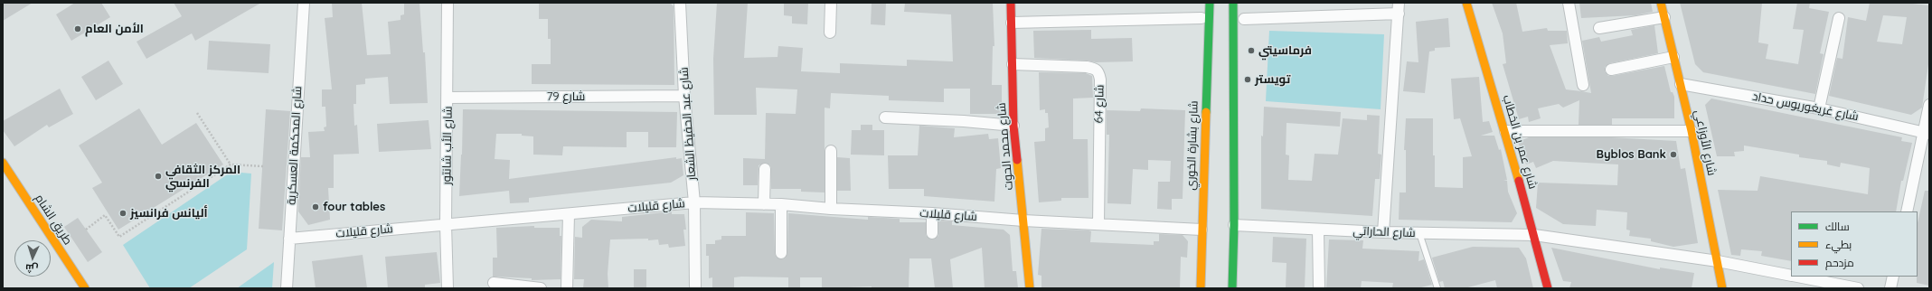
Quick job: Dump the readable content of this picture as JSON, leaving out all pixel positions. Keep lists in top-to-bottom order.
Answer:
{
  "streets": {
    "street": [
      "شارع 79",
      "شارع 64",
      "شارع غريغوريوس حداد",
      "شارع عبد الحفيظ الشعار",
      "شارع عمر بن الخطاب",
      "شارع الأوزاعي",
      "شارع المحكمة العسكرية",
      "شارع الأب شانتور",
      "شارع بشارة الخوري",
      "شارع محمد الحوت",
      "شارع قليلات",
      "طريق الشام",
      "شارع الحاراتي"
    ]
  },
  "crossings": [
    ["شارع 79", "شارع عبد الحفيظ الشعار"],
    ["شارع 79", "شارع الأب شانتور"],
    ["شارع 64", "شارع محمد الحوت"],
    ["شارع غريغوريوس حداد", "شارع الأوزاعي"],
    ["شارع عبد الحفيظ الشعار", "شارع قليلات"],
    ["شارع عمر بن الخطاب", "شارع الحاراتي"],
    ["شارع الأوزاعي", "شارع الحاراتي"],
    ["شارع المحكمة العسكرية", "شارع قليلات"],
    ["شارع الأب شانتور", "شارع قليلات"],
    ["شارع محمد الحوت", "شارع قليلات"]
  ],
  "places": [
    "الأمن العام",
    "فرماسيتي",
    "تويستر",
    "Byblos Bank",
    "المركز الثقافي الفرنسي",
    "four tables",
    "أليانس فرانسيز"
  ],
  "legend": ["سالك", "بطيء", "مزدحم"],
  "north": "bottom"
}
